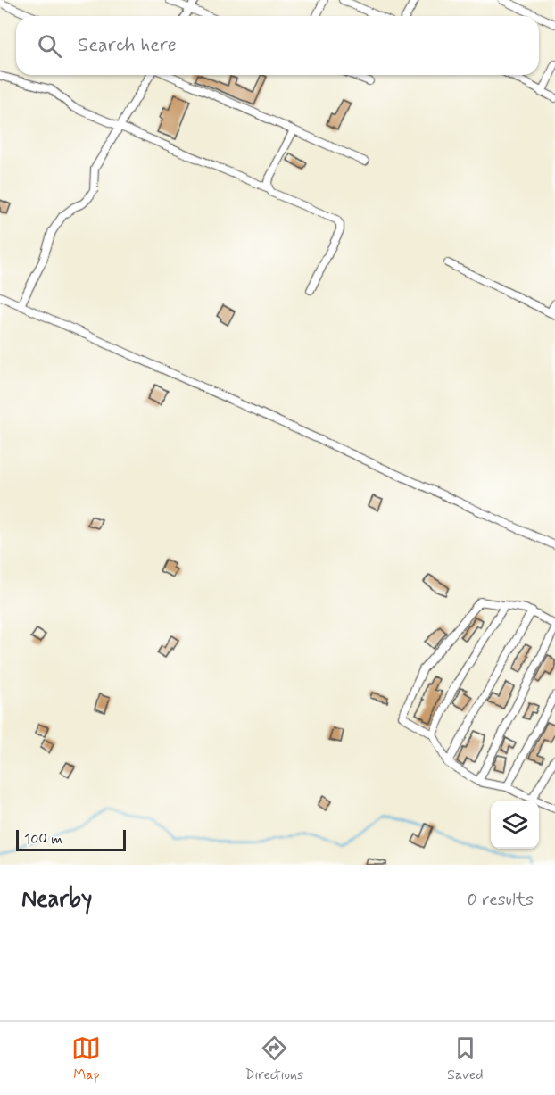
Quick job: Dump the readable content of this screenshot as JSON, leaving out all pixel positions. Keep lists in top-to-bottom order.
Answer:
{
  "scale_bar": "100 m",
  "page": {
    "search": "Search here",
    "scale": "100 m",
    "heading": ["Nearby", "0 results"],
    "nav": ["Map", "Directions", "Saved"]
  }
}
